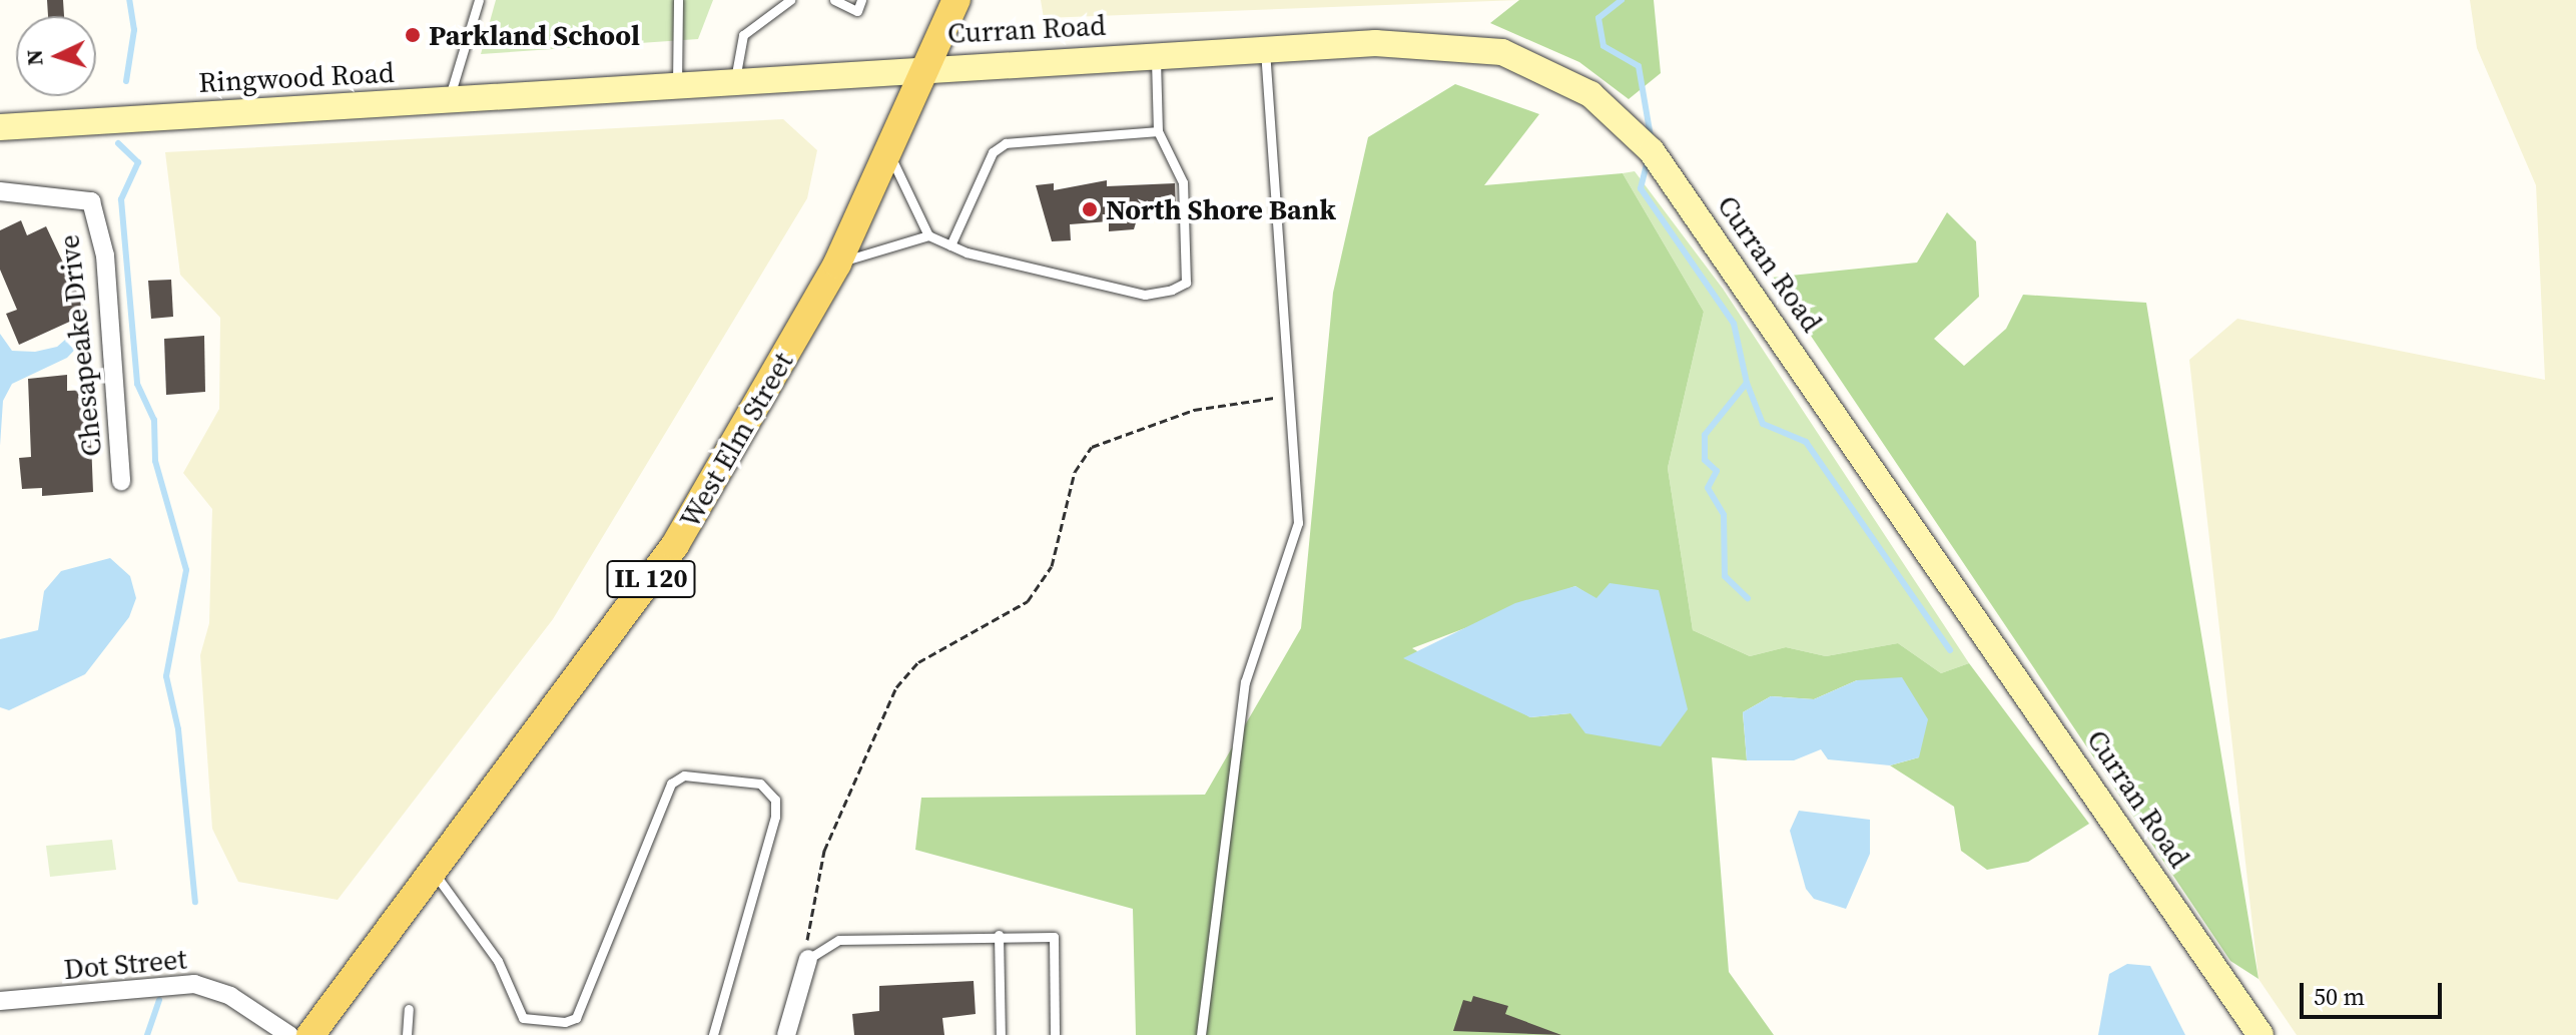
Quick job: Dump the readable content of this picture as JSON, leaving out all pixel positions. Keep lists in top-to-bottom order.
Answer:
{
  "streets": {
    "main road": ["West Elm Street", "IL 120"],
    "street": [
      "Curran Road",
      "Ringwood Road",
      "Chesapeake Drive",
      "Dot Street"
    ]
  },
  "crossings": [
    ["Curran Road", "Ringwood Road"],
    ["Curran Road", "West Elm Street"],
    ["Ringwood Road", "West Elm Street"]
  ],
  "places": ["Parkland School", "North Shore Bank"],
  "scale_bar": "50 m",
  "north": "left"
}
